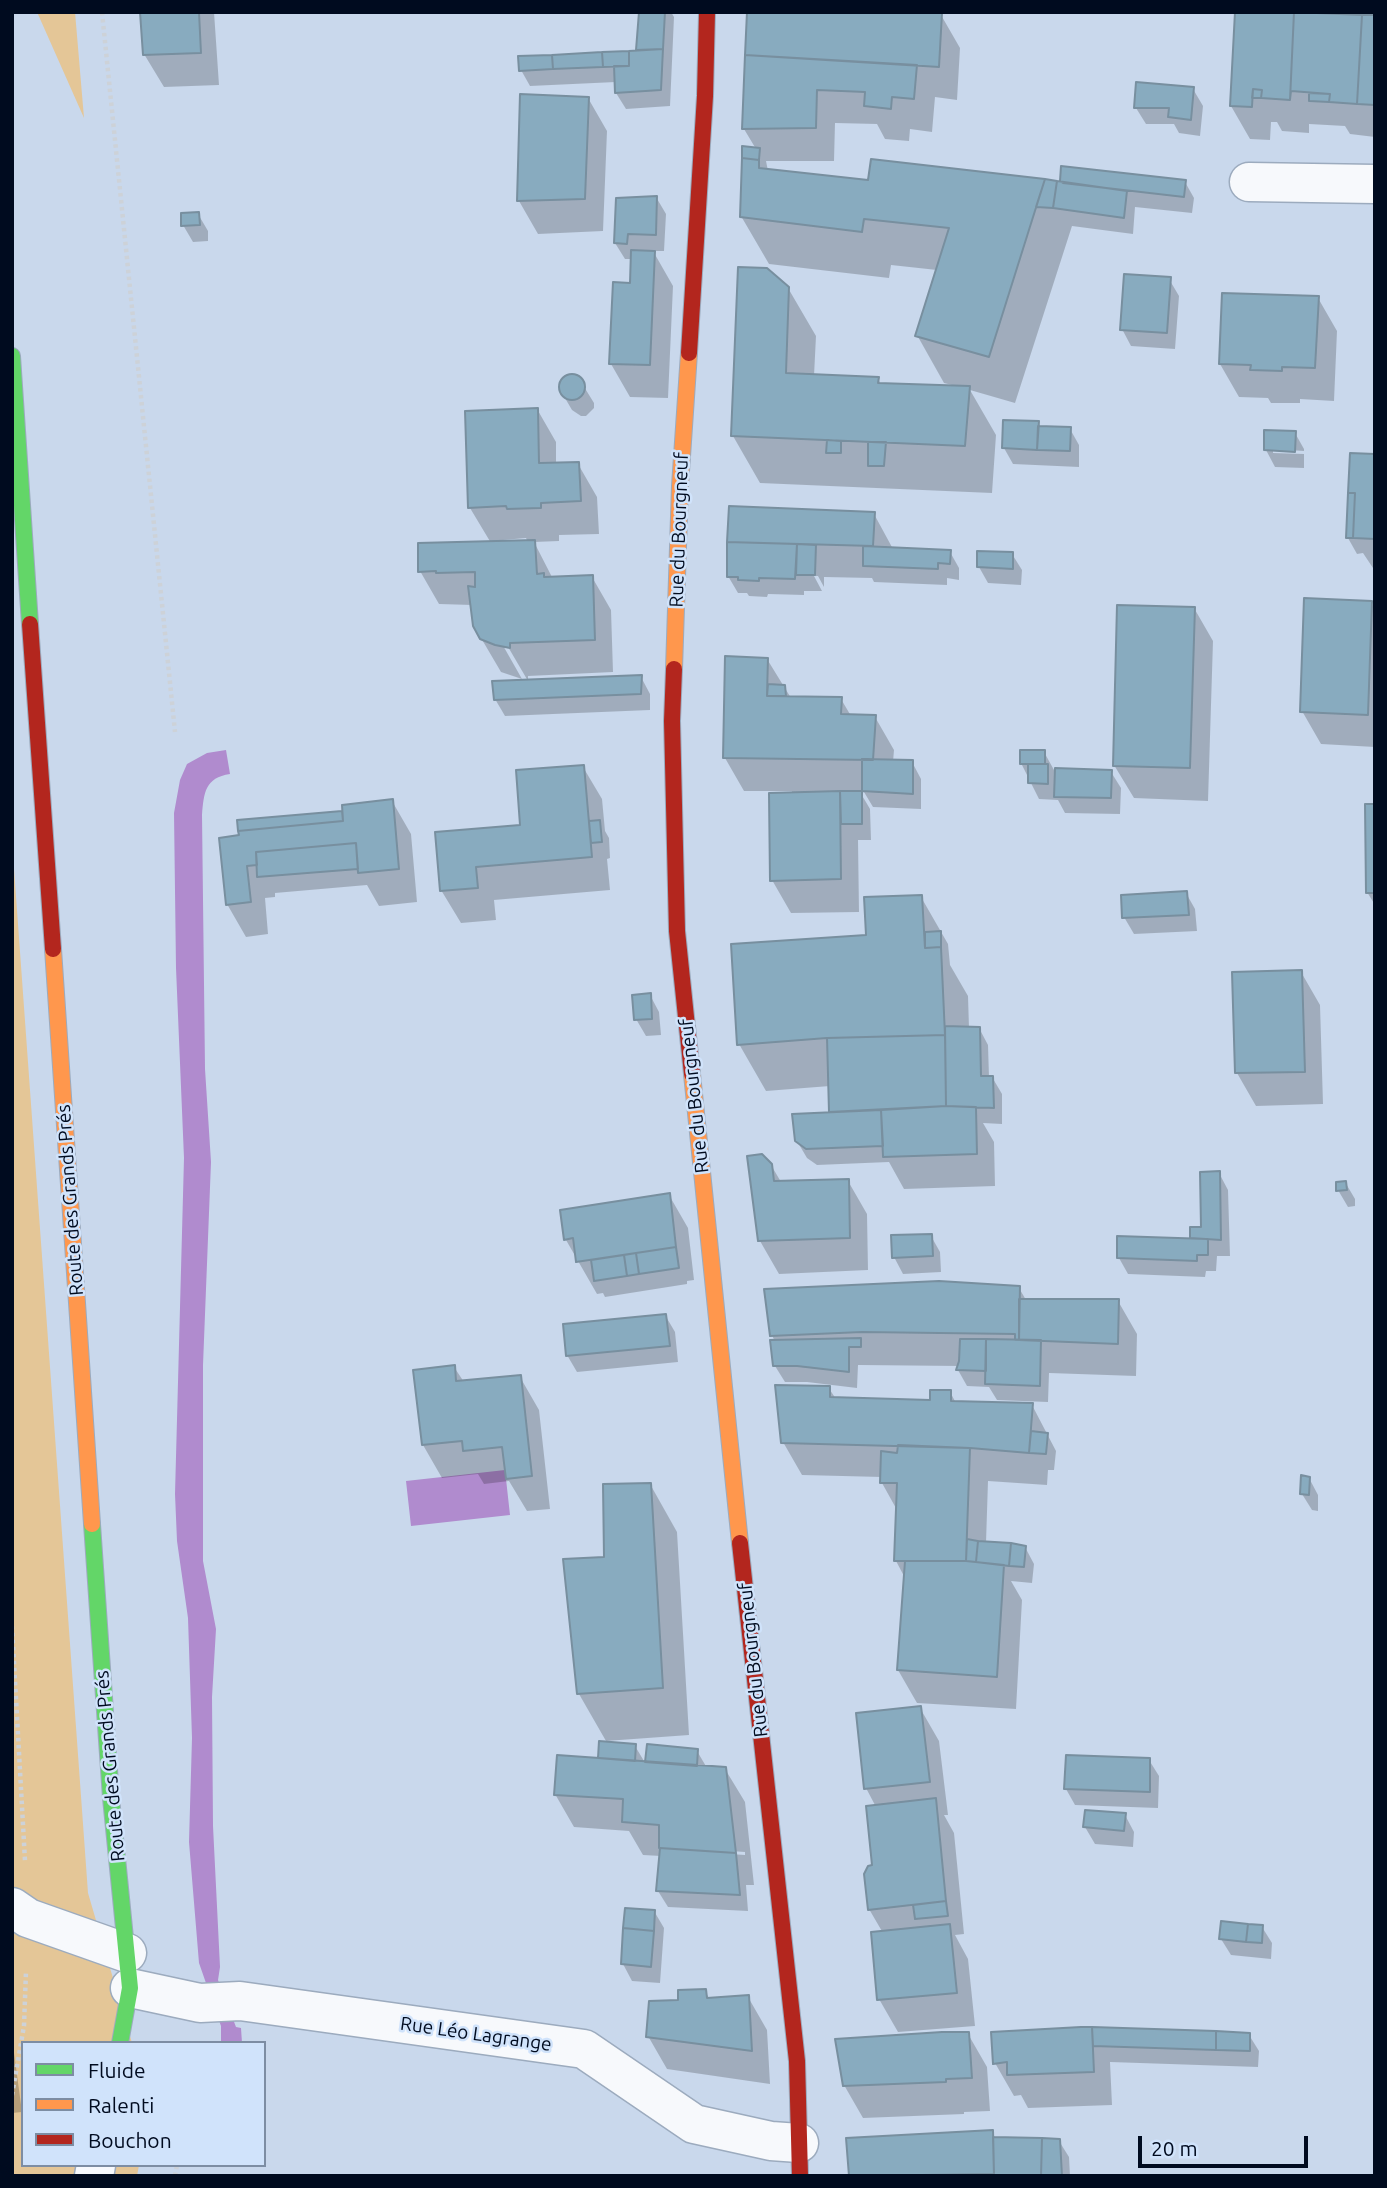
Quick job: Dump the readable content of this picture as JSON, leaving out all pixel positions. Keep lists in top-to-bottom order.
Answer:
{
  "streets": {
    "main road": ["Rue du Bourgneuf", "Route des Grands Prés"],
    "street": ["Rue Léo Lagrange"]
  },
  "crossings": [
    ["Rue du Bourgneuf", "Rue Léo Lagrange"],
    ["Route des Grands Prés", "Rue Léo Lagrange"]
  ],
  "legend": ["Fluide", "Ralenti", "Bouchon"],
  "scale_bar": "20 m"
}
